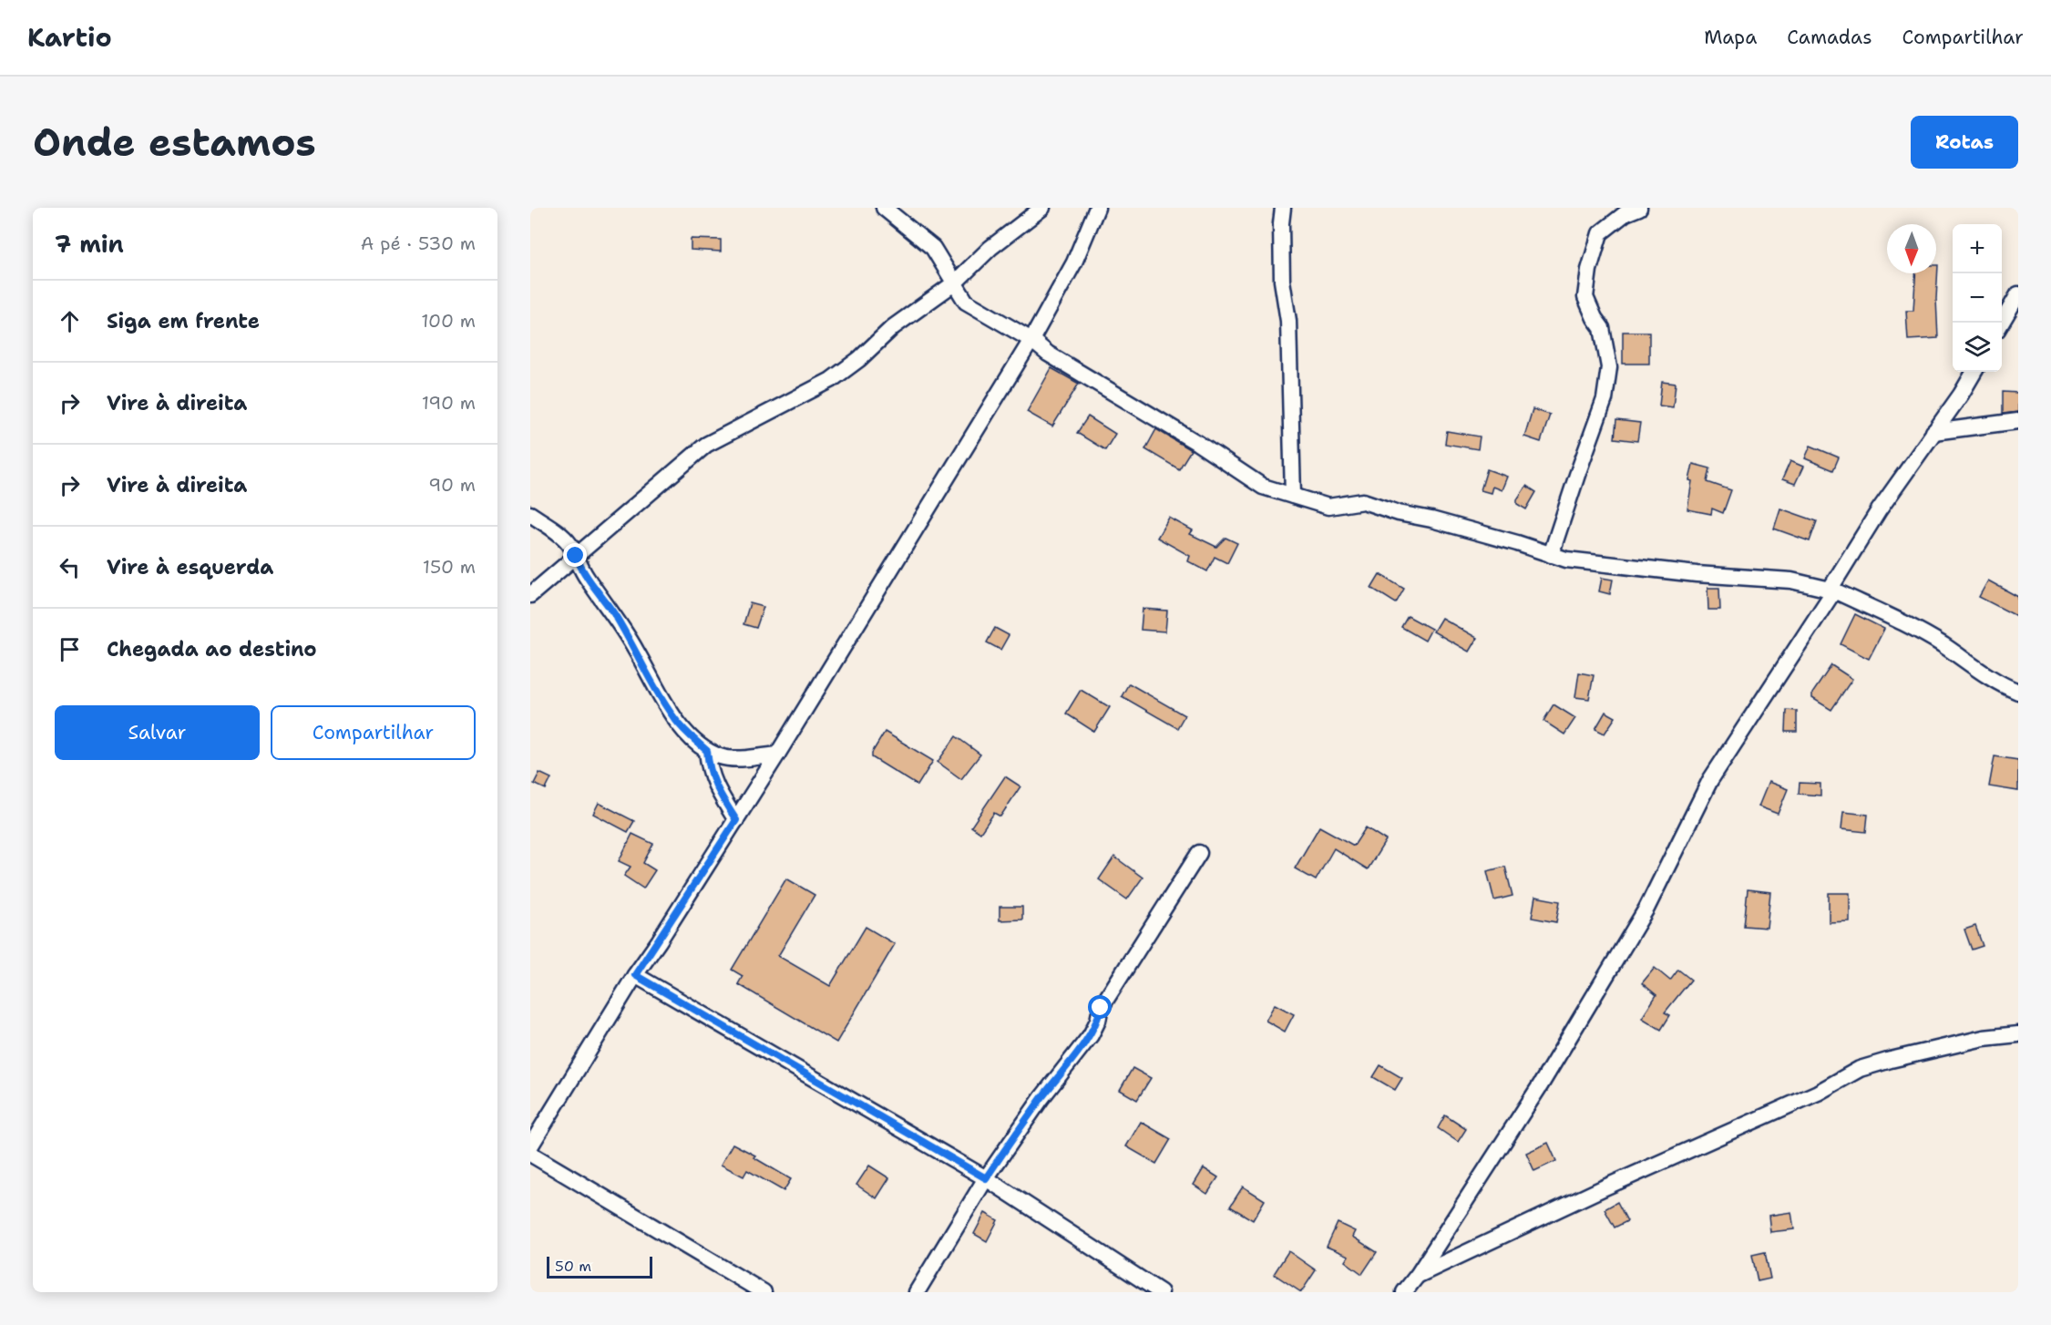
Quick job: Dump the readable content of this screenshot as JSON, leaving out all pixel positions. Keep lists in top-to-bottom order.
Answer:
{
  "scale_bar": "50 m",
  "north": "bottom",
  "page": {
    "header": "Kartio",
    "nav": ["Mapa", "Camadas", "Compartilhar"],
    "buttons": [
      "Rotas",
      ["Salvar", "Compartilhar"]
    ],
    "title": "Onde estamos",
    "heading": ["7 min", "A pé · 530 m"],
    "map_buttons": ["+", "−"],
    "list": [
      ["Siga em frente", "100 m"],
      ["Vire à direita", "190 m"],
      ["Vire à direita", "90 m"],
      ["Vire à esquerda", "150 m"],
      "Chegada ao destino"
    ],
    "scale": "50 m"
  }
}
